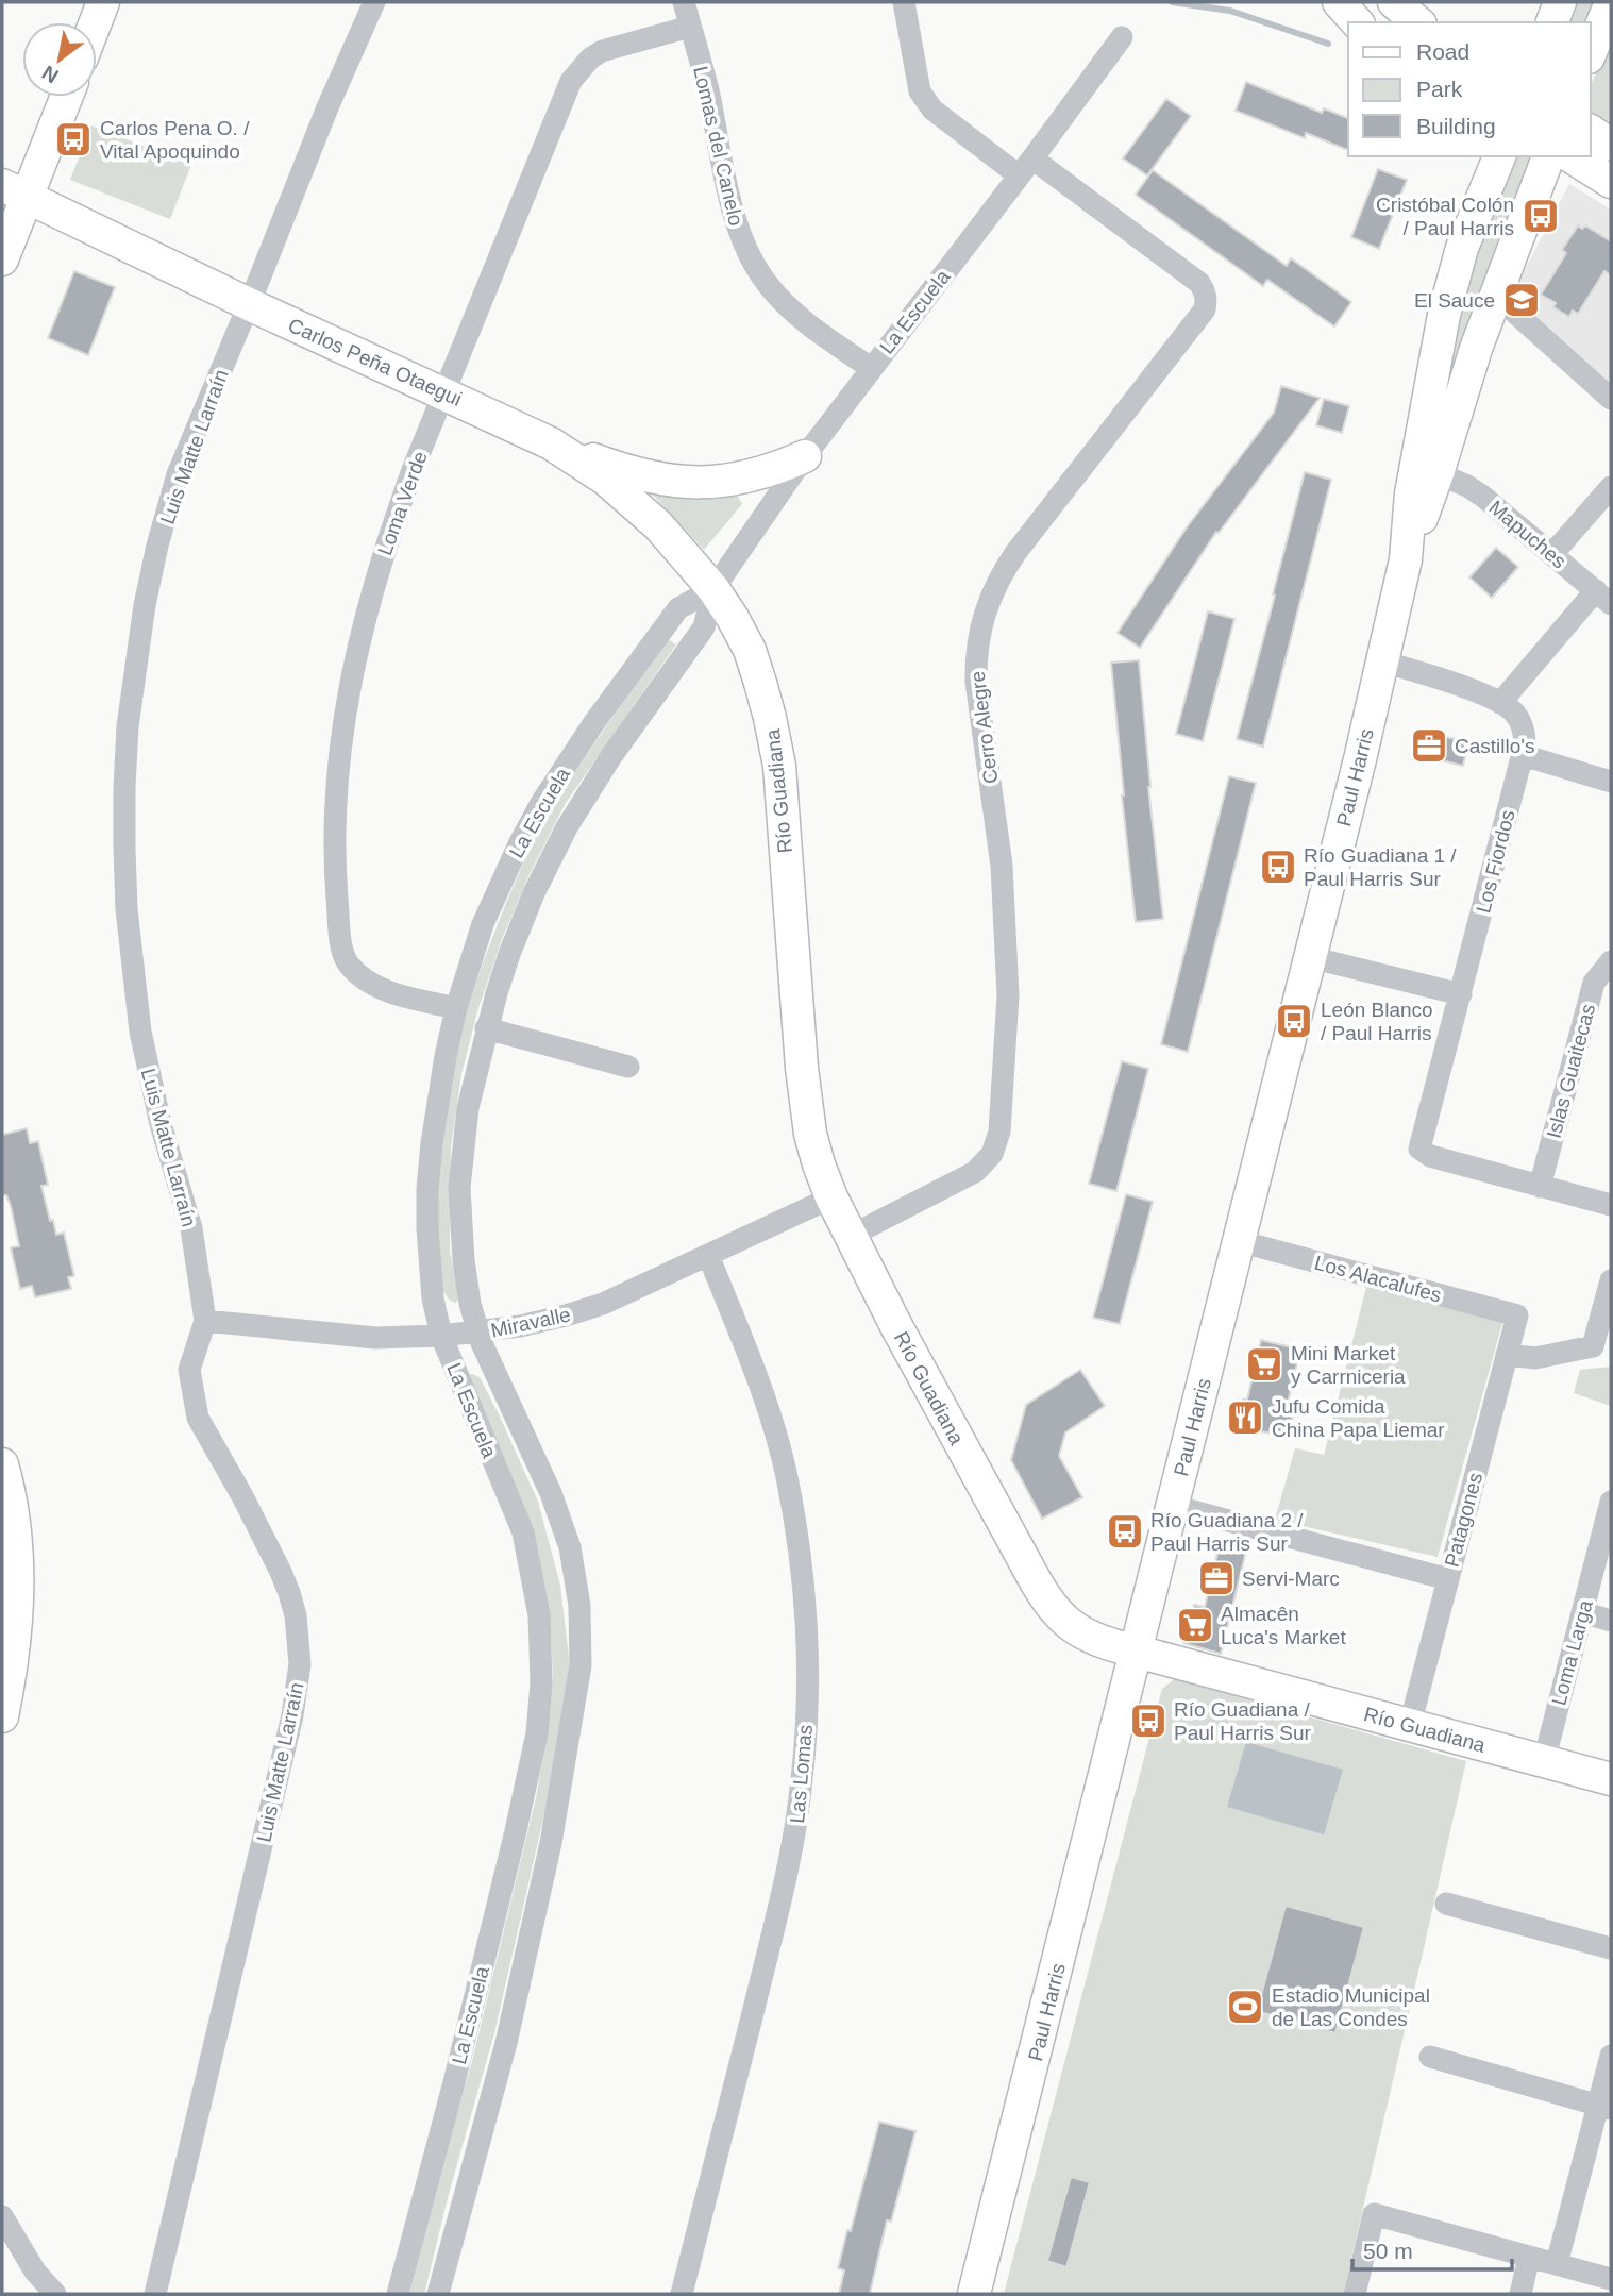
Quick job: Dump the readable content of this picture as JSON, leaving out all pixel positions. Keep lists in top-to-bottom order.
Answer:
{
  "streets": {
    "street": [
      "Lomas del Canelo",
      "La Escuela",
      "Carlos Peña Otaegui",
      "Luis Matte Larraín",
      "Loma Verde",
      "Mapuches",
      "Cerro Alegre",
      "Paul Harris",
      "Río Guadiana",
      "Los Fiordos",
      "Islas Guaitecas",
      "Los Alacalufes",
      "Miravalle",
      "Patagones",
      "Loma Larga",
      "Las Lomas"
    ]
  },
  "crossings": [
    ["Lomas del Canelo", "La Escuela"],
    ["Lomas del Canelo", "Loma Verde"],
    ["La Escuela", "Carlos Peña Otaegui"],
    ["La Escuela", "Loma Verde"],
    ["La Escuela", "Cerro Alegre"],
    ["La Escuela", "Río Guadiana"],
    ["La Escuela", "Miravalle"],
    ["Carlos Peña Otaegui", "Luis Matte Larraín"],
    ["Carlos Peña Otaegui", "Loma Verde"],
    ["Carlos Peña Otaegui", "Río Guadiana"],
    ["Luis Matte Larraín", "Miravalle"],
    ["Mapuches", "Paul Harris"],
    ["Cerro Alegre", "Río Guadiana"],
    ["Paul Harris", "Río Guadiana"],
    ["Paul Harris", "Los Fiordos"],
    ["Paul Harris", "Los Alacalufes"],
    ["Río Guadiana", "Miravalle"],
    ["Río Guadiana", "Patagones"],
    ["Río Guadiana", "Loma Larga"],
    ["Los Fiordos", "Islas Guaitecas"],
    ["Los Alacalufes", "Patagones"],
    ["Miravalle", "Las Lomas"]
  ],
  "places": {
    "bus stop": [
      "Carlos Pena O. / Vital Apoquindo",
      "Cristóbal Colón / Paul Harris",
      "Río Guadiana 1 / Paul Harris Sur",
      "León Blanco / Paul Harris",
      "Río Guadiana 2 / Paul Harris Sur",
      "Río Guadiana / Paul Harris Sur"
    ],
    "school or university": ["El Sauce"],
    "office": ["Castillo's", "Servi-Marc"],
    "supermarket": ["Mini Market y Carrniceria", "Almacên Luca's Market"],
    "restaurant": ["Jufu Comida China Papa Liemar"],
    "sports": ["Estadio Municipal de Las Condes"]
  },
  "legend": ["Road", "Park", "Building"],
  "scale_bar": "50 m",
  "north": "bottom left"
}
